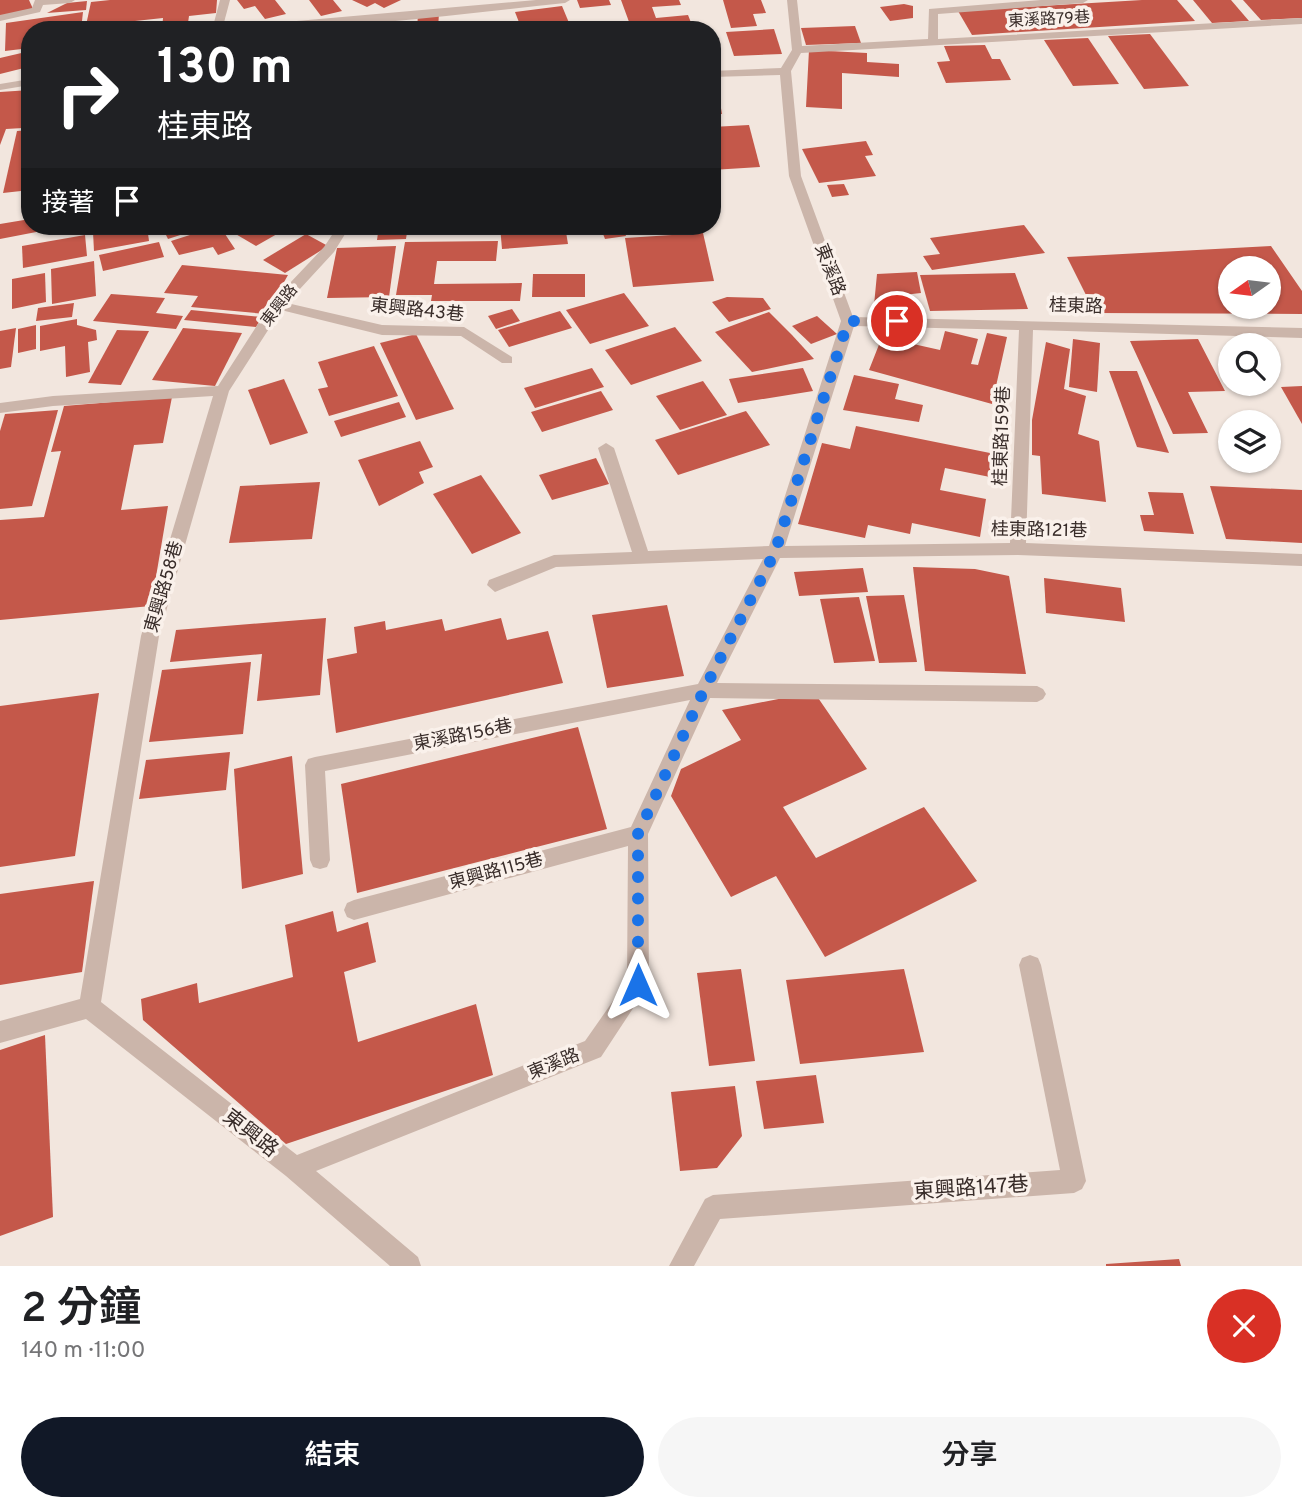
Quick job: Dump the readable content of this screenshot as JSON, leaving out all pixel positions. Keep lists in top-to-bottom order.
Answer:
{
  "streets": {
    "street": [
      "東溪路79巷",
      "東溪路",
      "東興路",
      "桂東路",
      "東興路43巷",
      "桂東路159巷",
      "桂東路121巷",
      "東興路58巷",
      "東溪路156巷",
      "東興路115巷",
      "東興路147巷"
    ]
  },
  "crossings": [
    ["東溪路", "東興路"],
    ["東溪路", "桂東路"],
    ["東溪路", "桂東路121巷"],
    ["東溪路", "東溪路156巷"],
    ["東溪路", "東興路115巷"],
    ["東興路", "東興路43巷"],
    ["東興路", "東興路58巷"],
    ["桂東路", "桂東路159巷"],
    ["桂東路159巷", "桂東路121巷"]
  ],
  "north": "left",
  "page": {
    "turn": ["130 m", "桂東路"],
    "then": "接著",
    "heading": ["2 分鐘", "140 m · 11:00"],
    "buttons": ["結束", "分享"]
  }
}
